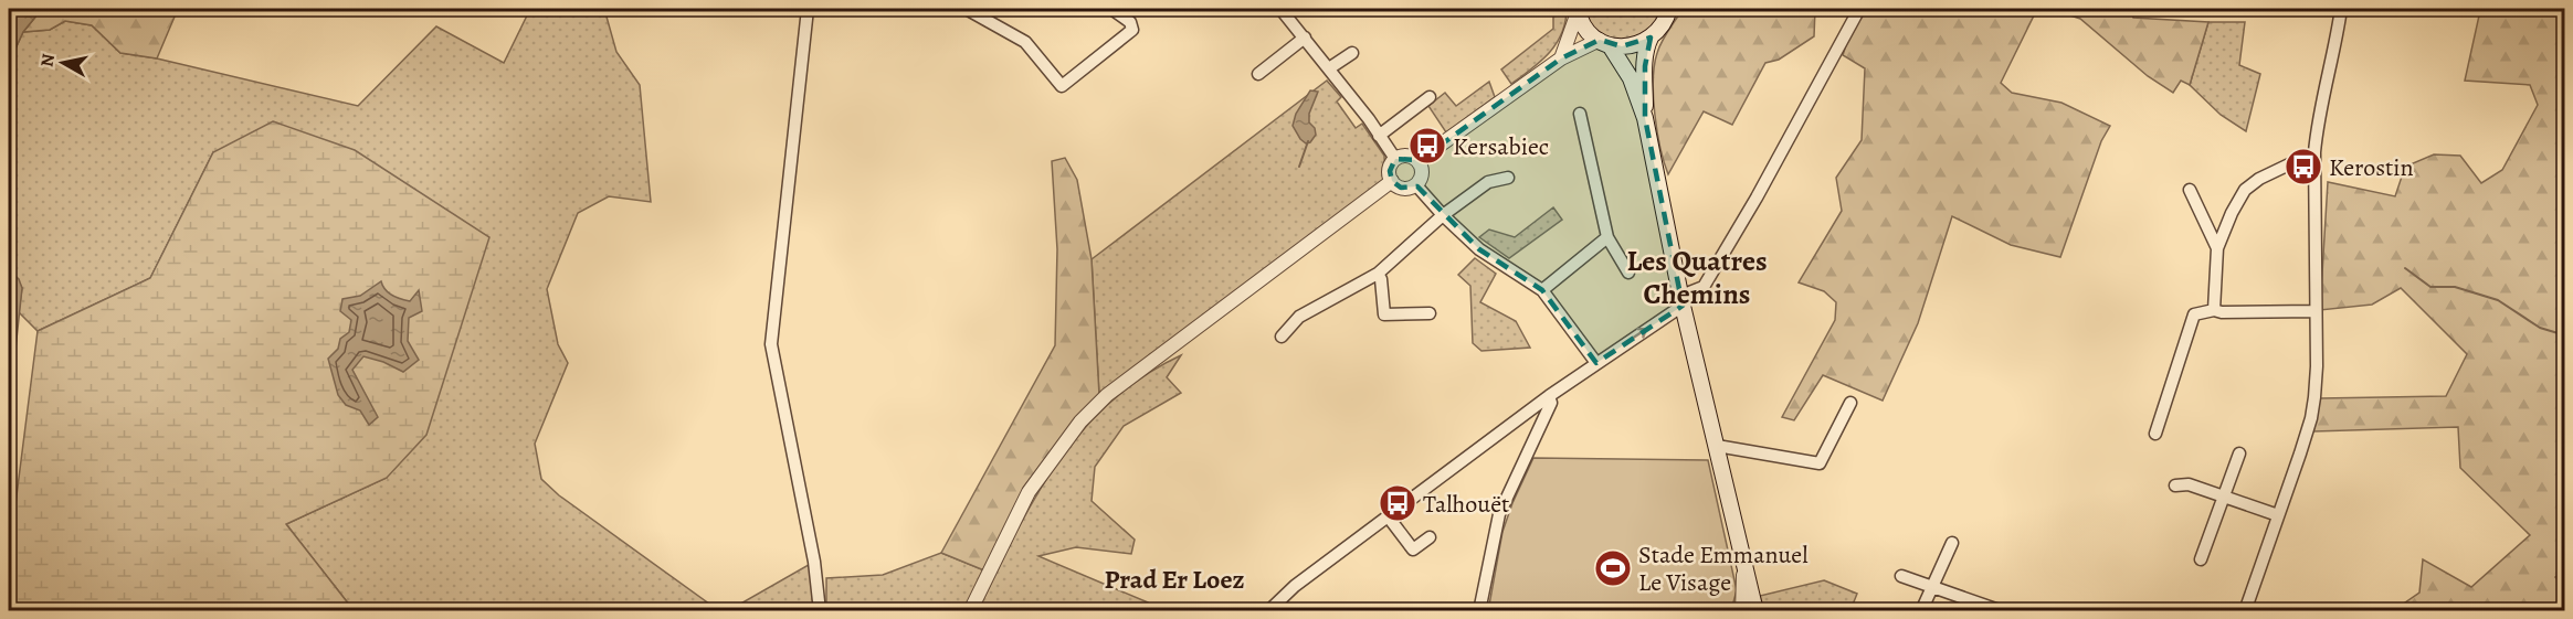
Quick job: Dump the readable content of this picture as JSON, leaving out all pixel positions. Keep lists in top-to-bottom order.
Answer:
{
  "districts": ["Les Quatres Chemins", "Prad Er Loez"],
  "places": {
    "bus stop": ["Kersabiec", "Kerostin", "Talhouët"],
    "sports": ["Stade Emmanuel Le Visage"]
  },
  "north": "left"
}
